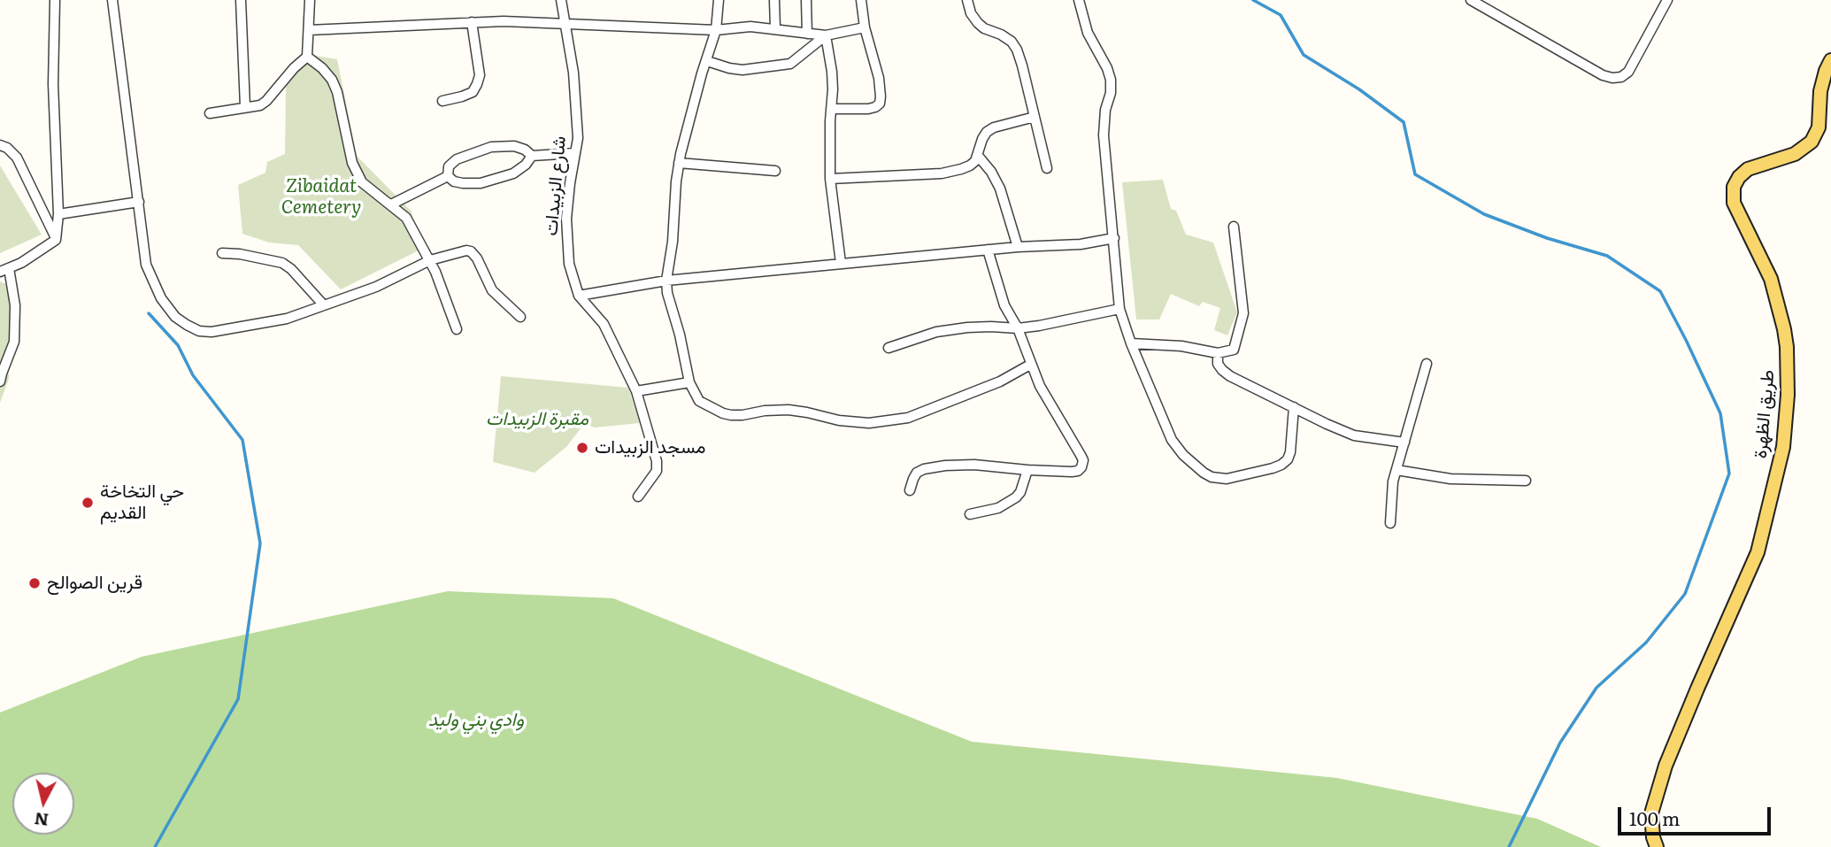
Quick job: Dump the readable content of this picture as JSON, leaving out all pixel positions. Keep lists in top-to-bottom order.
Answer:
{
  "streets": {
    "main road": ["طريق الظهرة"],
    "street": ["شارع الزبيدات"]
  },
  "parks": ["Zibaidat Cemetery", "مقبرة الزبيدات", "وادي بني وليد"],
  "places": ["مسجد الزبيدات", "حي التخاخة القديم", "قرين الصوالح"],
  "scale_bar": "100 m",
  "north": "bottom"
}
